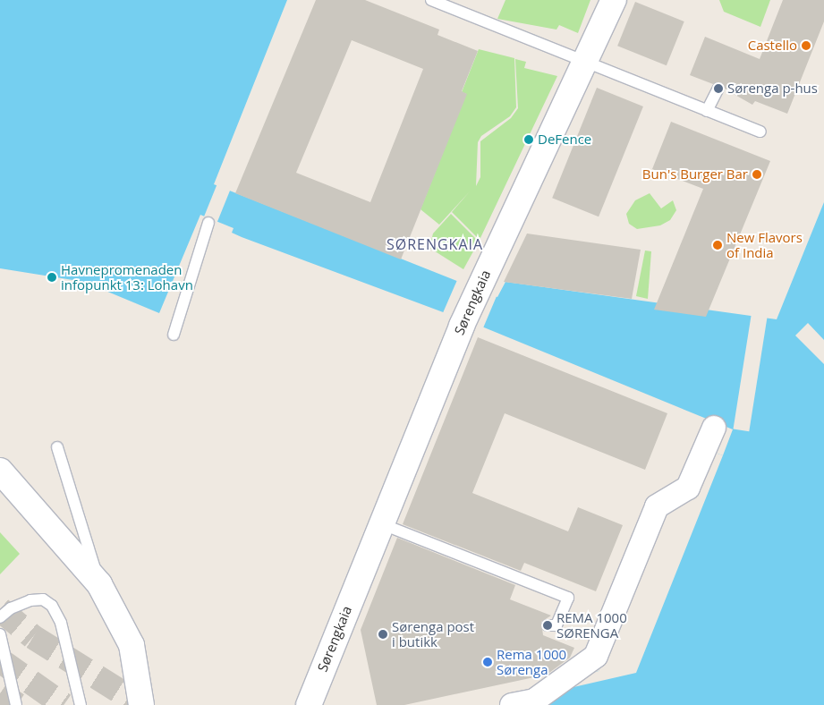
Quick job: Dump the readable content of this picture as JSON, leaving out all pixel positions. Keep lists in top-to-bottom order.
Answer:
{
  "streets": {
    "street": ["Sørengkaia"]
  },
  "districts": ["SØRENGKAIA"],
  "places": [
    "Castello",
    "Sørenga p-hus",
    "DeFence",
    "Bun's Burger Bar",
    "New Flavors of India",
    "Havnepromenaden infopunkt 13: Lohavn",
    "REMA 1000 SØRENGA",
    "Sørenga post i butikk",
    "Rema 1000 Sørenga"
  ]
}
